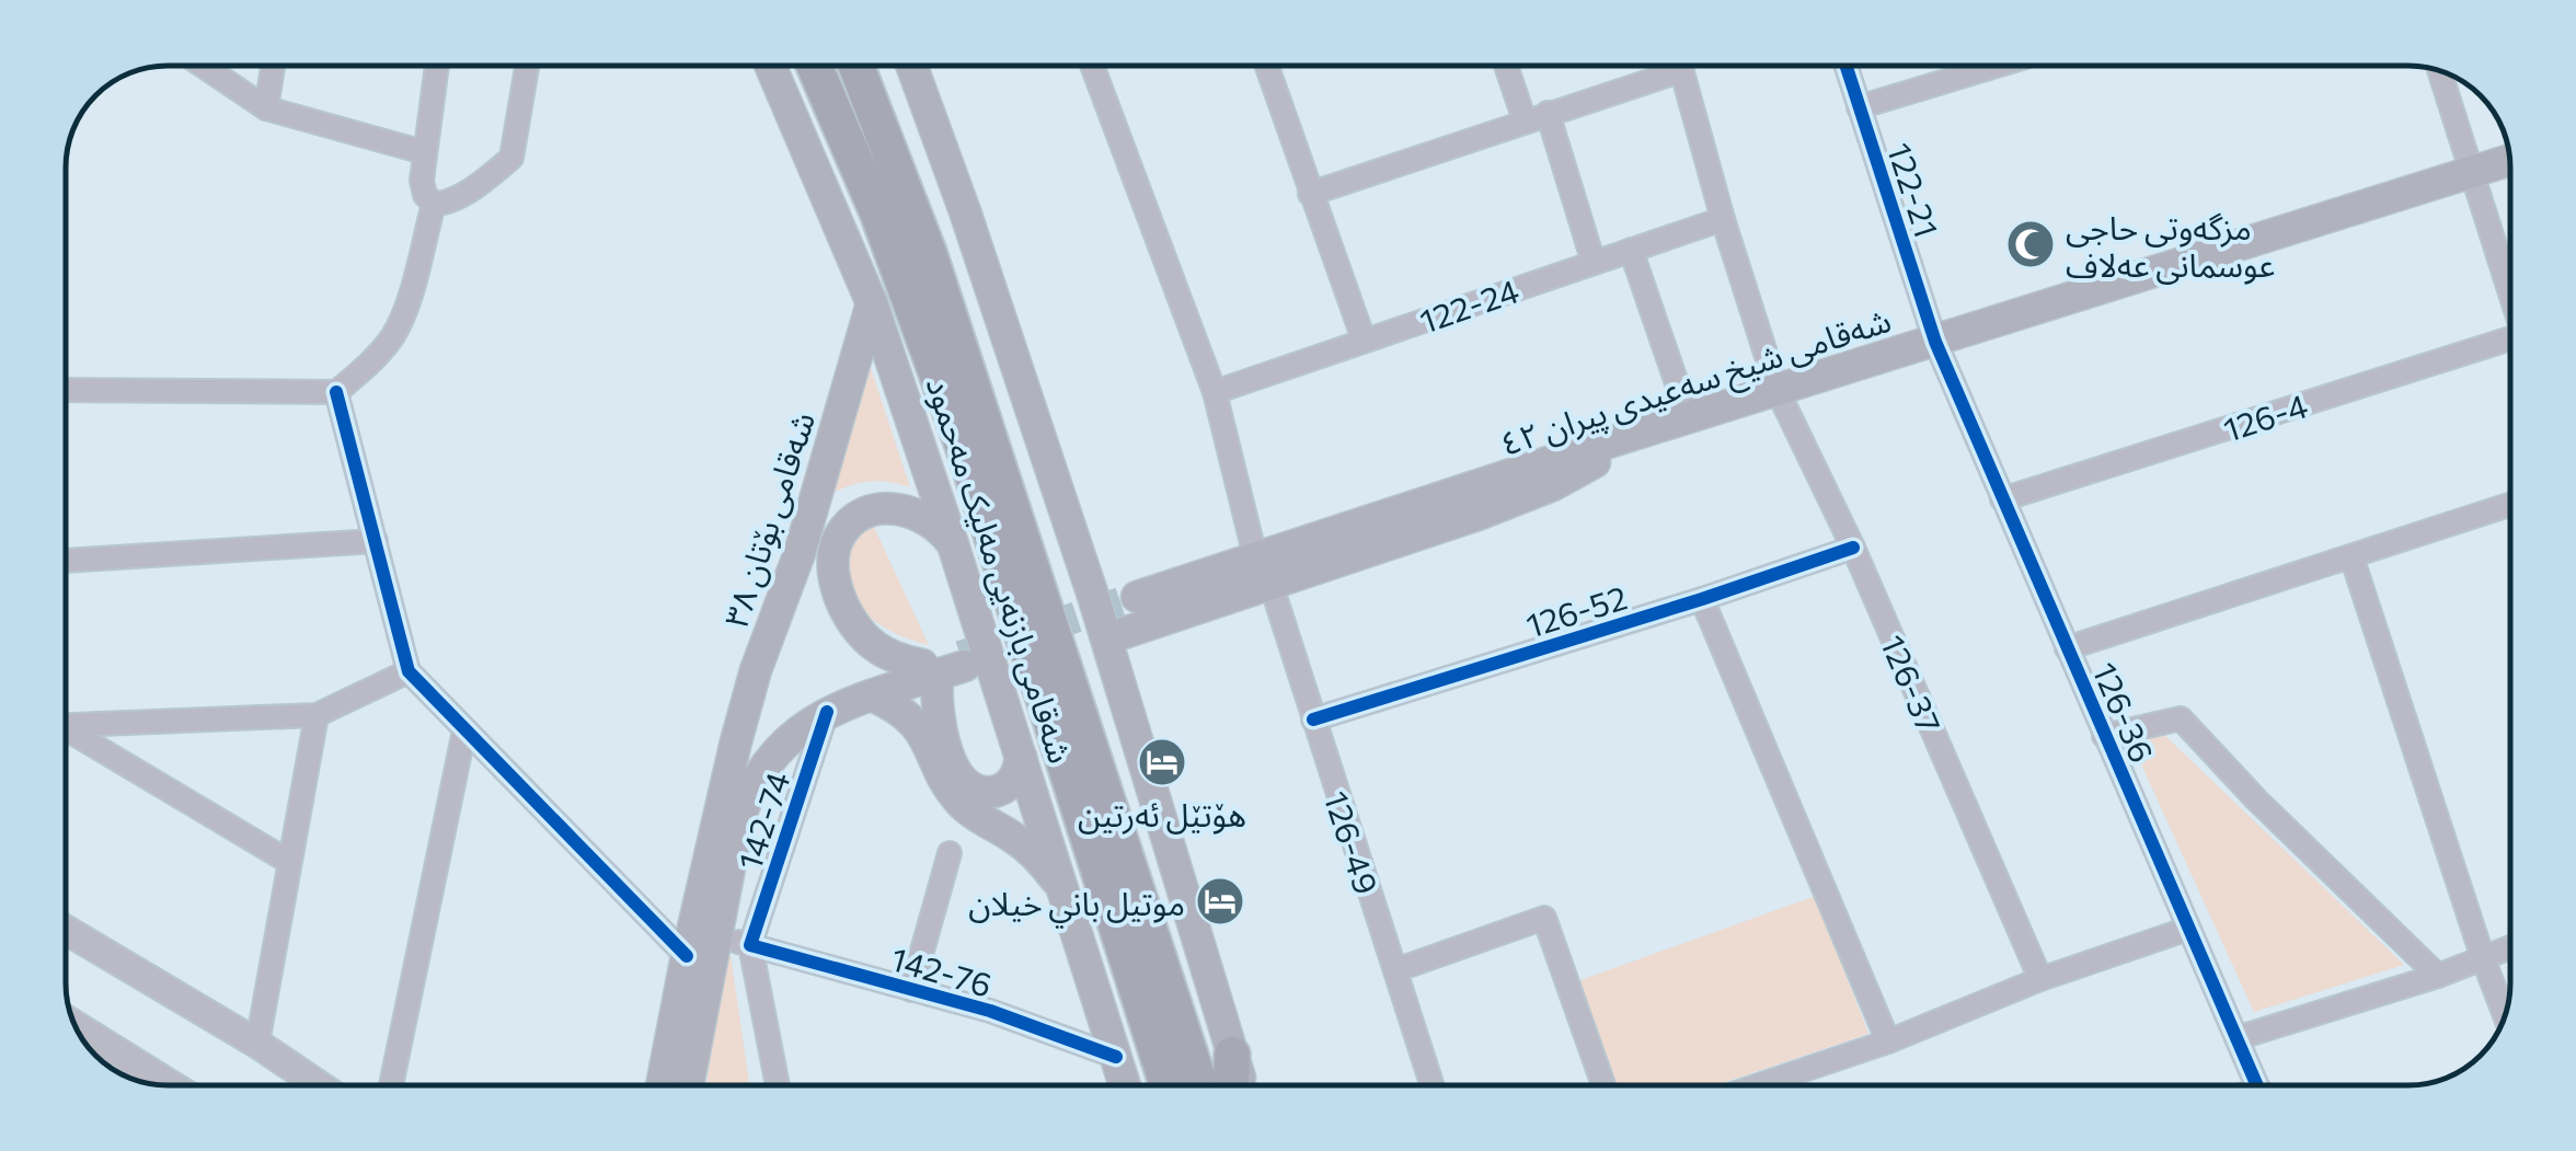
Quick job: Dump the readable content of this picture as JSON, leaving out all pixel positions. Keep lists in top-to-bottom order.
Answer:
{
  "streets": {
    "highway": ["شەقامی بازنەیی مەلیک مەحمود"],
    "main road": ["شەقامی شیخ سەعیدی پیران ٤٢", "شەقامی بۆتان ٣٨"],
    "street": [
      "122-21",
      "122-24",
      "126-4",
      "126-52",
      "126-37",
      "126-36",
      "142-74",
      "126-49",
      "142-76"
    ]
  },
  "crossings": [
    ["122-21", "شەقامی شیخ سەعیدی پیران ٤٢"],
    ["122-21", "126-36"],
    ["122-24", "126-37"],
    ["شەقامی شیخ سەعیدی پیران ٤٢", "126-37"],
    ["شەقامی شیخ سەعیدی پیران ٤٢", "126-36"],
    ["126-4", "126-36"],
    ["شەقامی بۆتان ٣٨", "شەقامی بازنەیی مەلیک مەحمود"],
    ["126-52", "126-37"],
    ["126-52", "126-49"],
    ["142-74", "142-76"]
  ],
  "places": {
    "mosque": ["مزگەوتی حاجی عوسمانی عەلاف"],
    "hotel": ["هۆتێل ئەرتین", "موتيل باني خيلان"]
  }
}
